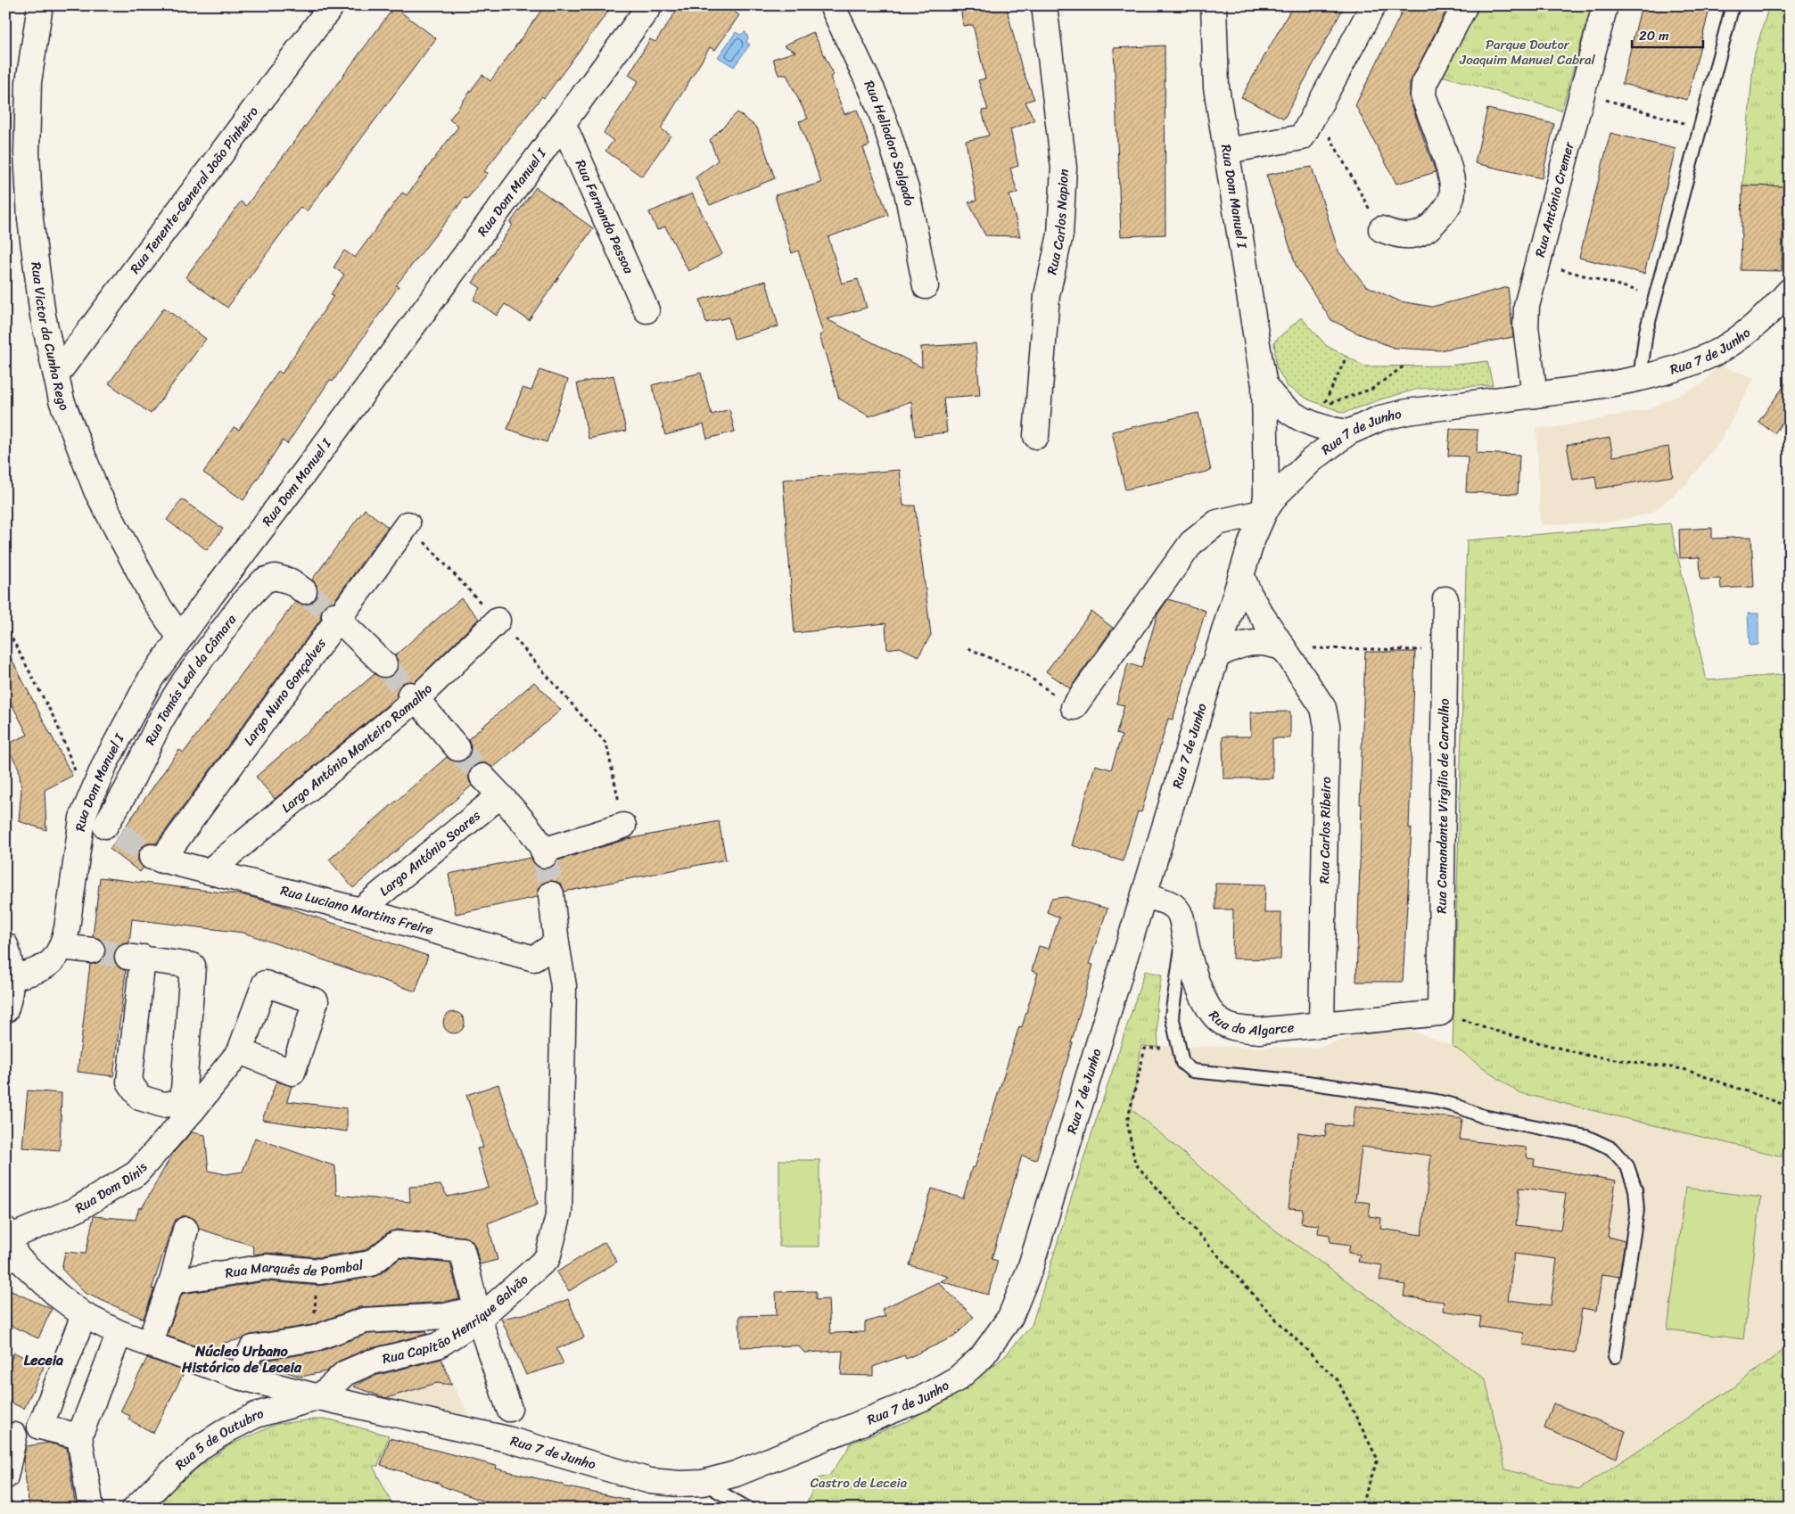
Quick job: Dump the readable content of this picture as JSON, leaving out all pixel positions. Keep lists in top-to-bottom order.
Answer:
{
  "streets": {
    "street": [
      "Rua Heliodoro Salgado",
      "Rua Tenente-General João Pinheiro",
      "Rua Dom Manuel I",
      "Rua António Cremer",
      "Rua Fernando Pessoa",
      "Rua Carlos Napion",
      "Rua Victor da Cunha Rego",
      "Rua 7 de Junho",
      "Rua Tomás Leal da Câmara",
      "Largo Nuno Gonçalves",
      "Largo António Monteiro Ramalho",
      "Rua Comandante Virgílio de Carvalho",
      "Rua Carlos Ribeiro",
      "Largo António Soares",
      "Rua Luciano Martins Freire",
      "Rua do Algarce",
      "Rua Dom Dinis",
      "Rua Marquês de Pombal",
      "Rua Capitão Henrique Galvão",
      "Rua 5 de Outubro"
    ]
  },
  "crossings": [
    ["Rua Tenente-General João Pinheiro", "Rua Victor da Cunha Rego"],
    ["Rua Dom Manuel I", "Rua Fernando Pessoa"],
    ["Rua Dom Manuel I", "Rua Victor da Cunha Rego"],
    ["Rua Dom Manuel I", "Rua 7 de Junho"],
    ["Rua Dom Manuel I", "Rua Tomás Leal da Câmara"],
    ["Rua António Cremer", "Rua 7 de Junho"],
    ["Rua 7 de Junho", "Rua Carlos Ribeiro"],
    ["Rua 7 de Junho", "Rua do Algarce"],
    ["Rua 7 de Junho", "Rua Dom Dinis"],
    ["Rua 7 de Junho", "Rua Capitão Henrique Galvão"],
    ["Rua 7 de Junho", "Rua 5 de Outubro"],
    ["Largo Nuno Gonçalves", "Rua Luciano Martins Freire"],
    ["Largo António Monteiro Ramalho", "Rua Luciano Martins Freire"],
    ["Rua Comandante Virgílio de Carvalho", "Rua do Algarce"],
    ["Rua Carlos Ribeiro", "Rua do Algarce"],
    ["Largo António Soares", "Rua Luciano Martins Freire"],
    ["Rua Luciano Martins Freire", "Rua Capitão Henrique Galvão"],
    ["Rua Marquês de Pombal", "Rua Capitão Henrique Galvão"],
    ["Rua Capitão Henrique Galvão", "Rua 5 de Outubro"]
  ],
  "districts": ["Núcleo Urbano Histórico de Leceia", "Leceia"],
  "parks": ["Parque Doutor Joaquim Manuel Cabral", "Castro de Leceia"],
  "scale_bar": "20 m"
}
